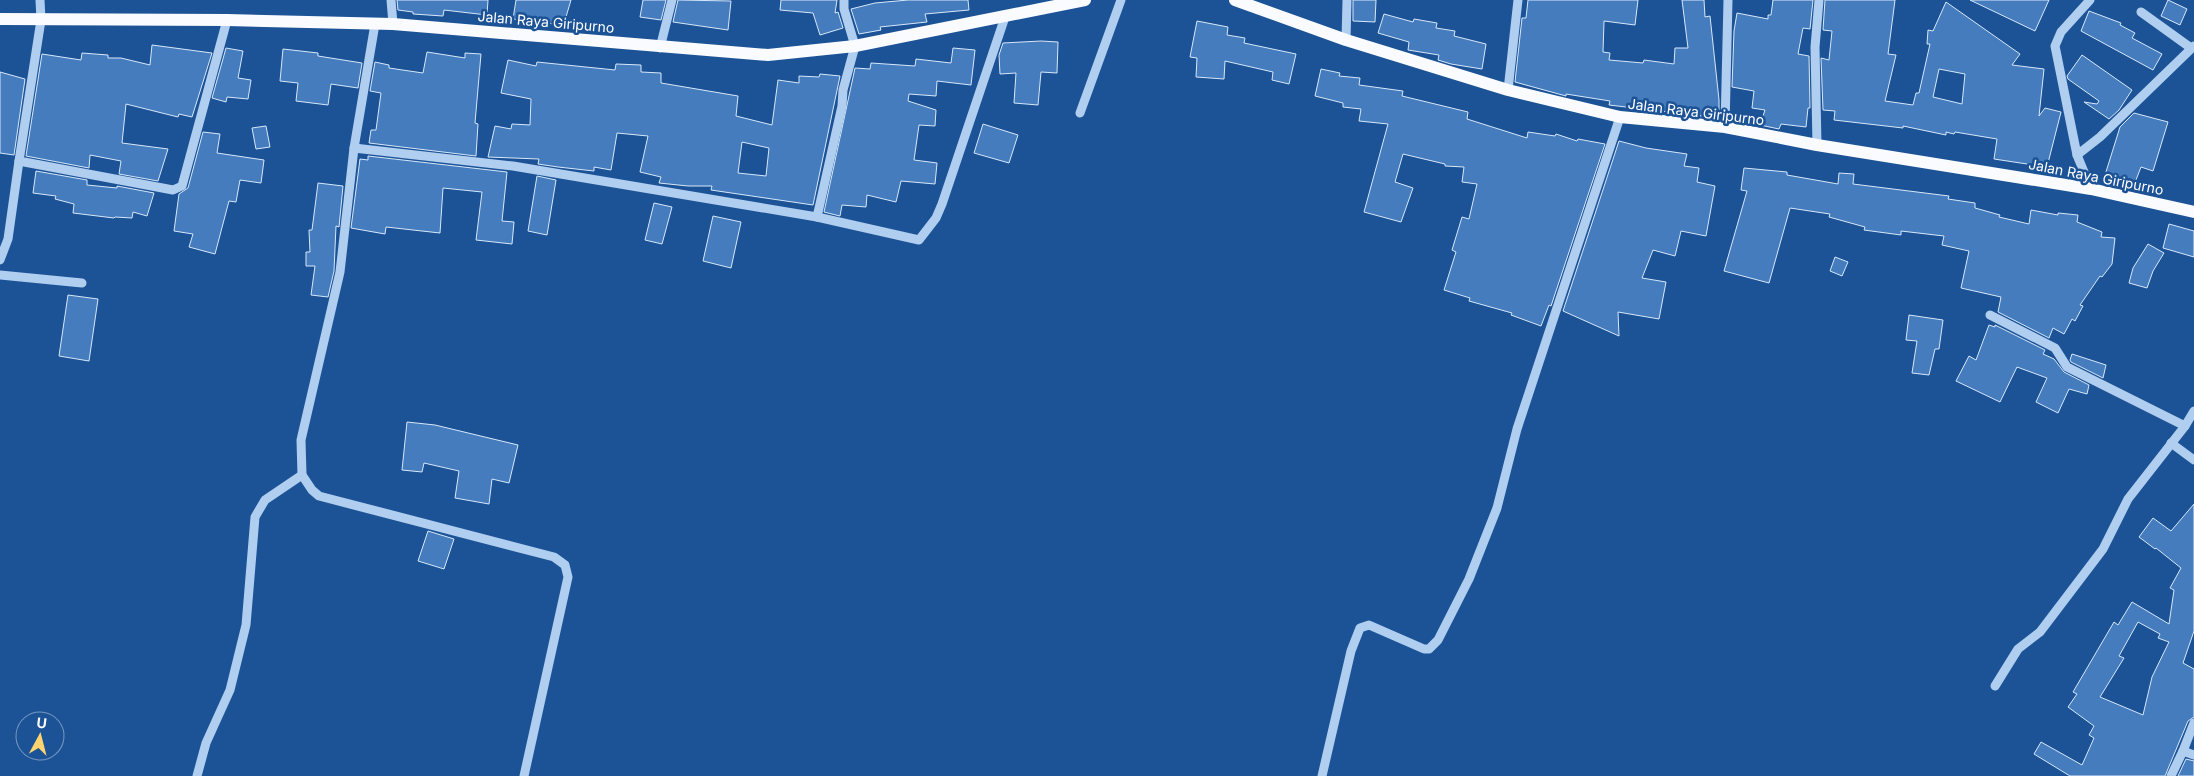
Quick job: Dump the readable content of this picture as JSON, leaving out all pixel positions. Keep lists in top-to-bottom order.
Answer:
{
  "streets": {
    "main road": ["Jalan Raya Giripurno"]
  },
  "north": "top"
}
